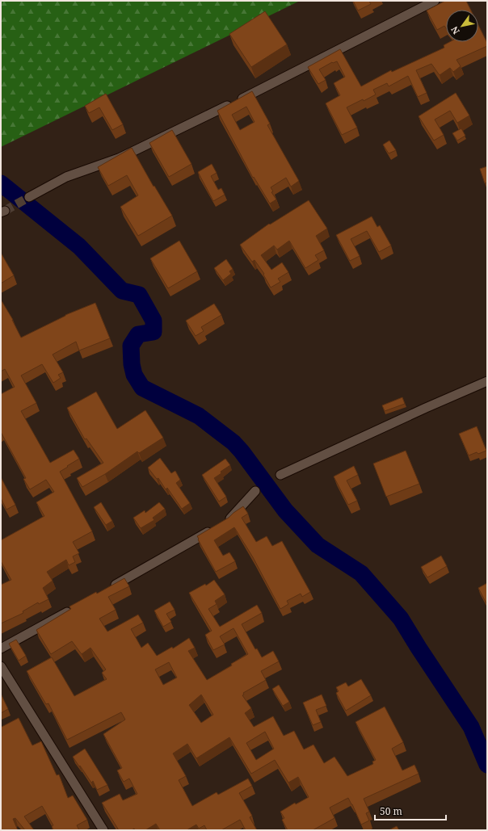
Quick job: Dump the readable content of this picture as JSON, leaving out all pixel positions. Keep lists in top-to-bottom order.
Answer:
{
  "scale_bar": "50 m",
  "north": "bottom left"
}
